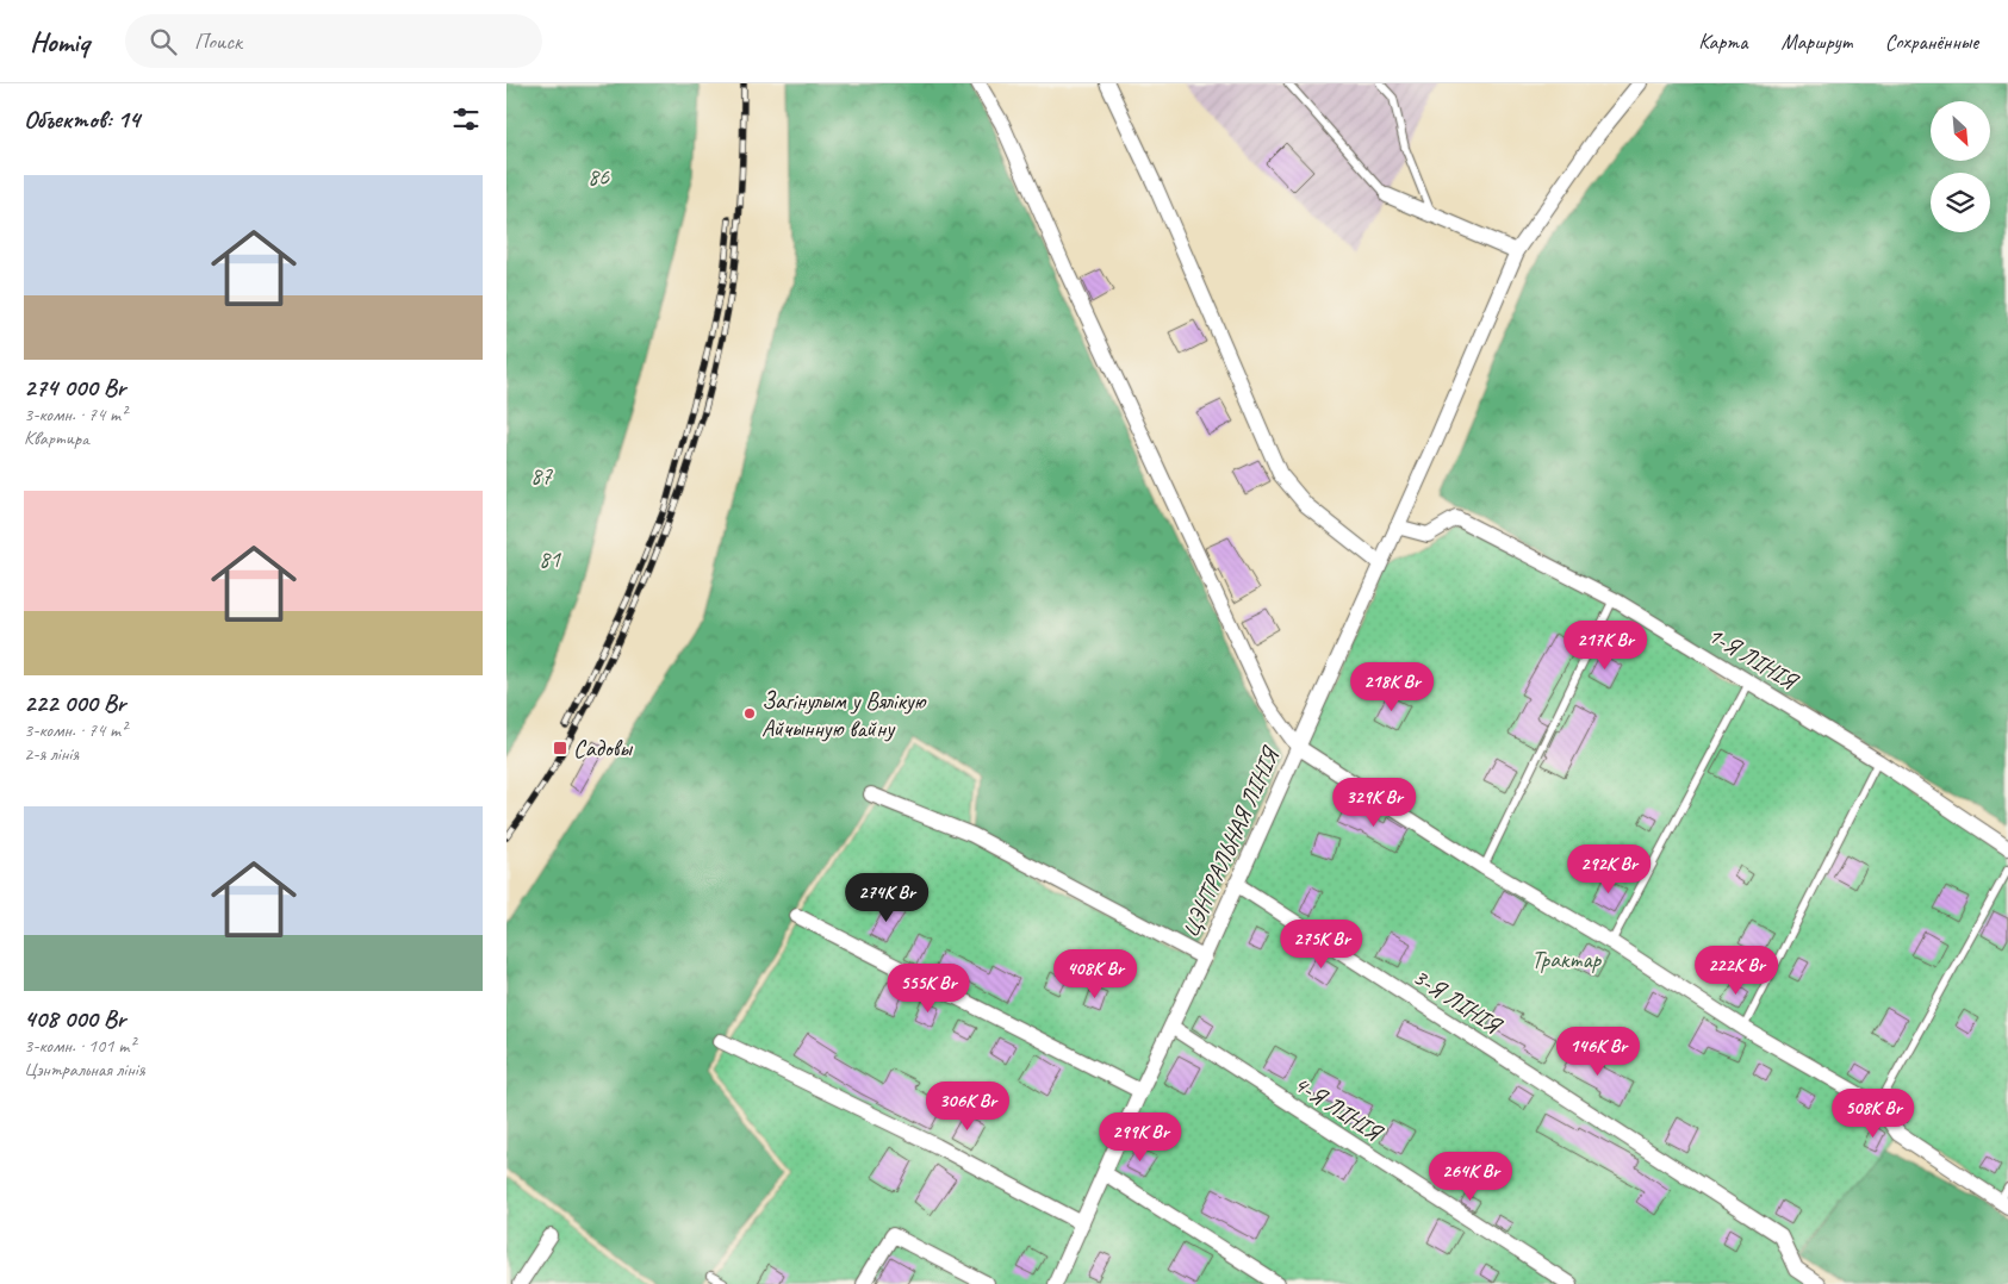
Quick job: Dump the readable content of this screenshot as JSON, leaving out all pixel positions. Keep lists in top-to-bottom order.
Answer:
{
  "streets": {
    "street": [
      "1-Я ЛІНІЯ",
      "ЦЭНТРАЛЬНАЯ ЛІНІЯ",
      "3-Я ЛІНІЯ",
      "4-Я ЛІНІЯ"
    ]
  },
  "crossings": [
    ["1-Я ЛІНІЯ", "ЦЭНТРАЛЬНАЯ ЛІНІЯ"],
    ["ЦЭНТРАЛЬНАЯ ЛІНІЯ", "3-Я ЛІНІЯ"],
    ["ЦЭНТРАЛЬНАЯ ЛІНІЯ", "4-Я ЛІНІЯ"]
  ],
  "parks": [
    "86",
    "87",
    "81",
    "Трактар"
  ],
  "places": {
    "other": ["Загінулым у Вялікую Айчынную вайну"],
    "transit": ["Садовы"]
  },
  "north": "bottom right",
  "page": {
    "header": "Homiq",
    "search": "Поиск",
    "nav": ["Карта", "Маршрут", "Сохранённые"],
    "heading": "Объектов: 14",
    "list": [
      {
        "name": "274 000 Br",
        "note": "3-комн. · 74 m² · Квартира"
      },
      {
        "name": "222 000 Br",
        "note": "3-комн. · 74 m² · 2-я лінія"
      },
      {
        "name": "408 000 Br",
        "note": "3-комн. · 101 m² · Цэнтральная лінія"
      }
    ],
    "price": [
      "217K Br",
      "218K Br",
      "329K Br",
      "292K Br",
      "274K Br",
      "275K Br",
      "222K Br",
      "408K Br",
      "555K Br",
      "146K Br",
      "306K Br",
      "508K Br",
      "299K Br",
      "264K Br"
    ]
  }
}
